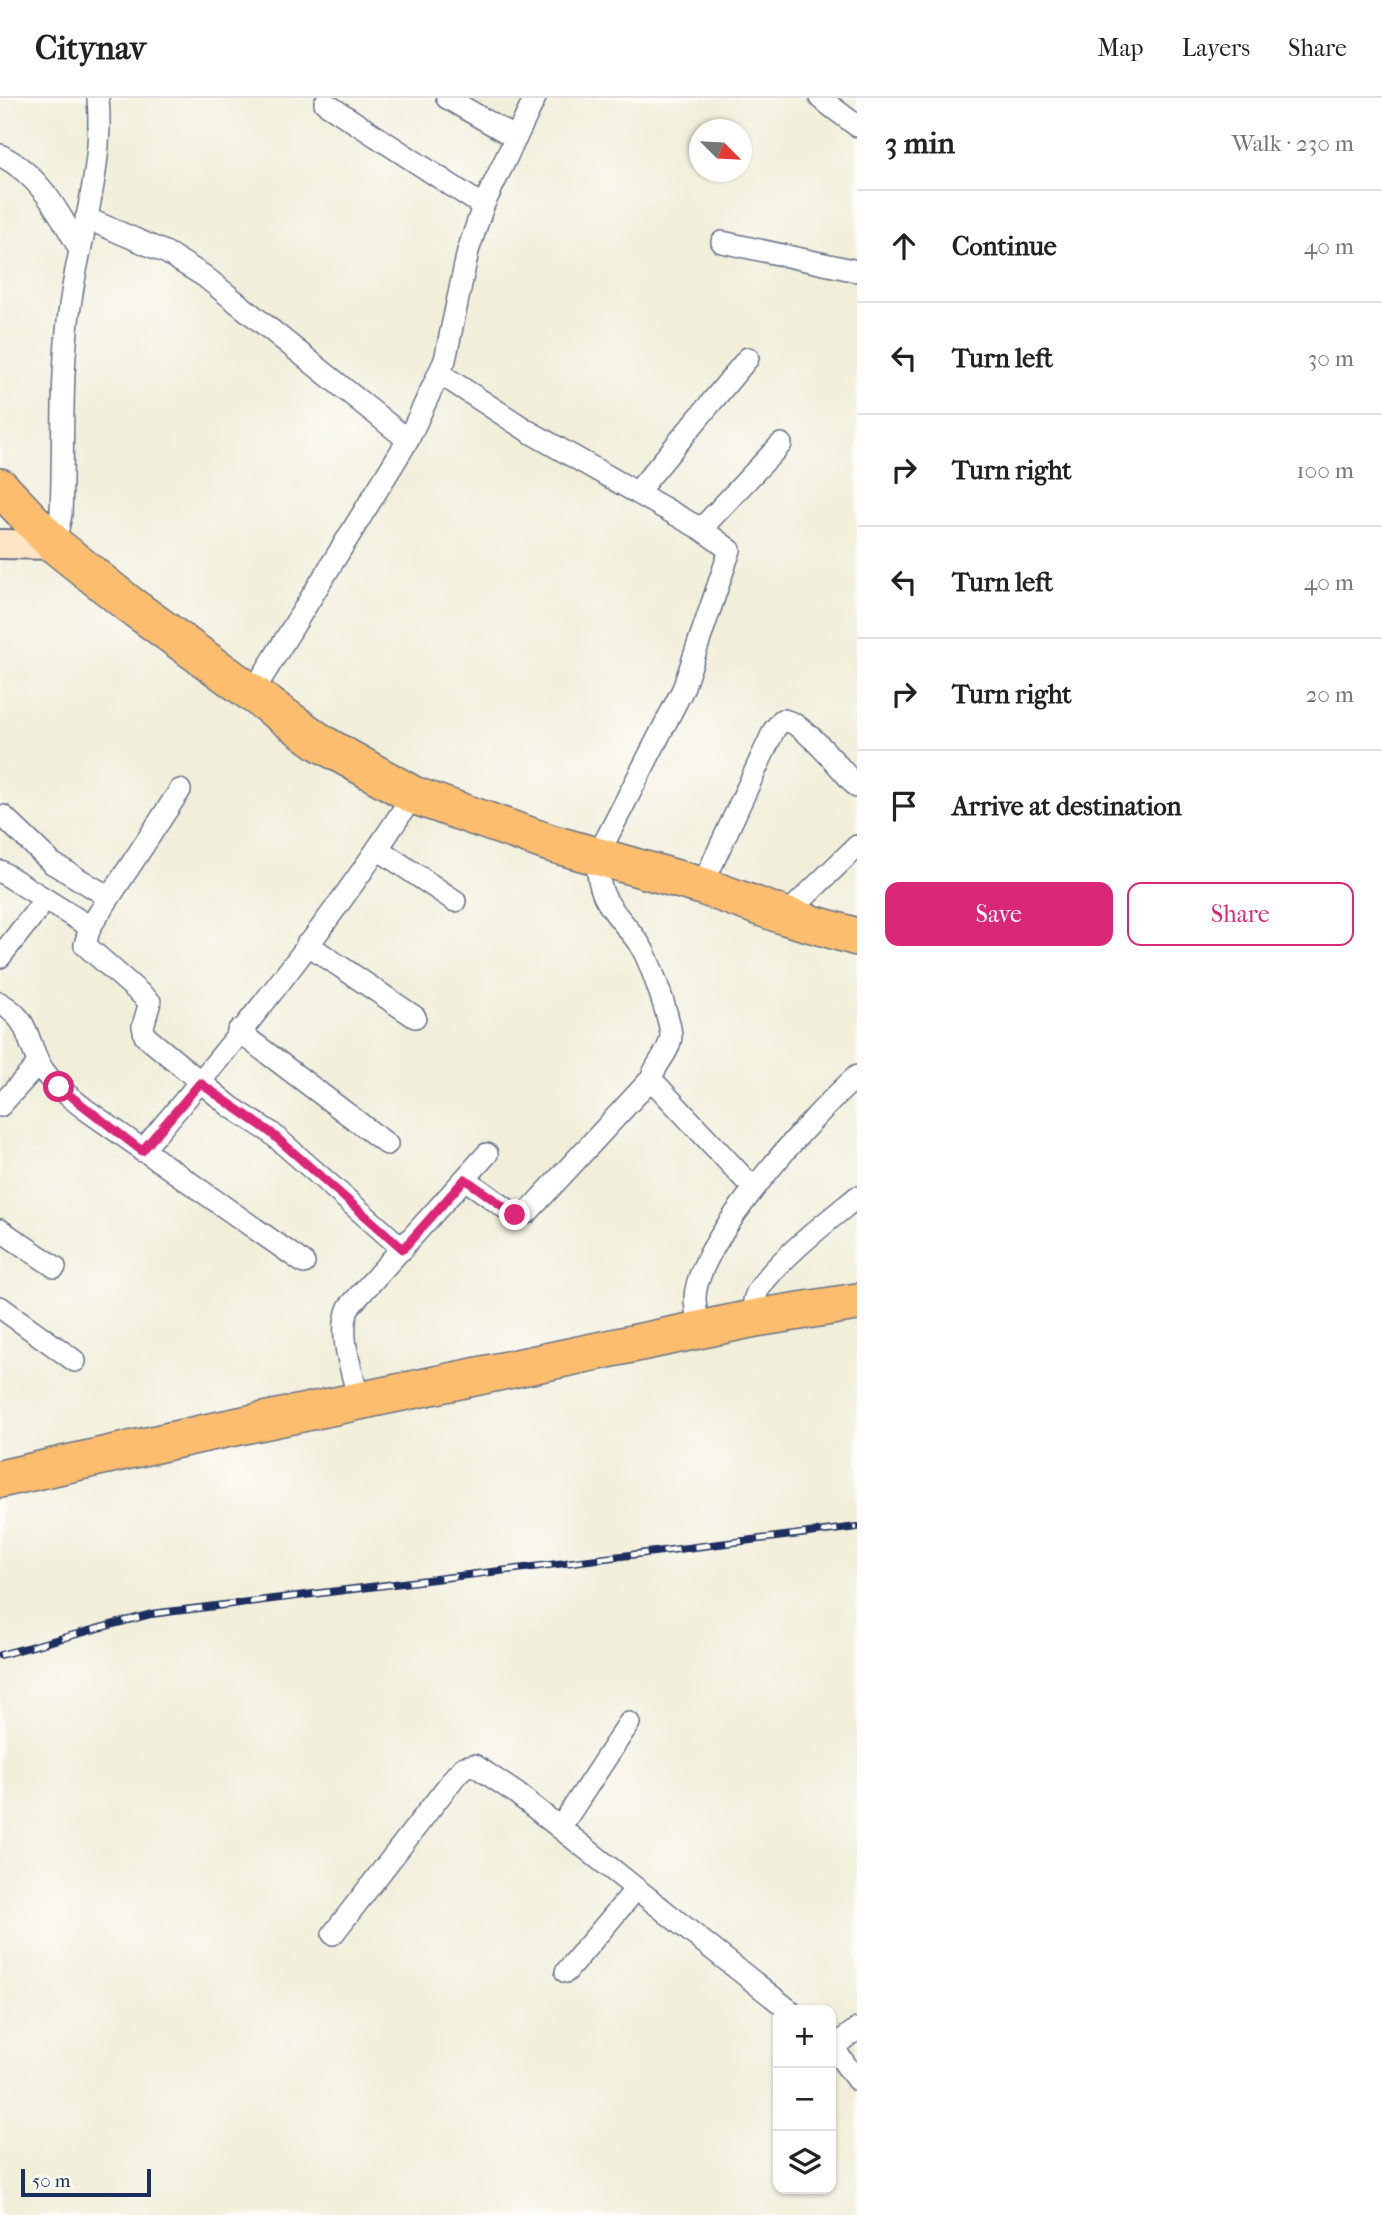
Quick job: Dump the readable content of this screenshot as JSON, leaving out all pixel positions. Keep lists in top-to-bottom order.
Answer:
{
  "scale_bar": "50 m",
  "north": "bottom right",
  "page": {
    "header": "Citynav",
    "nav": ["Map", "Layers", "Share"],
    "heading": ["3 min", "Walk · 230 m"],
    "list": [
      ["Continue", "40 m"],
      ["Turn left", "30 m"],
      ["Turn right", "100 m"],
      ["Turn left", "40 m"],
      ["Turn right", "20 m"],
      "Arrive at destination"
    ],
    "buttons": ["Save", "Share"],
    "map_buttons": ["+", "−"],
    "scale": "50 m"
  }
}
